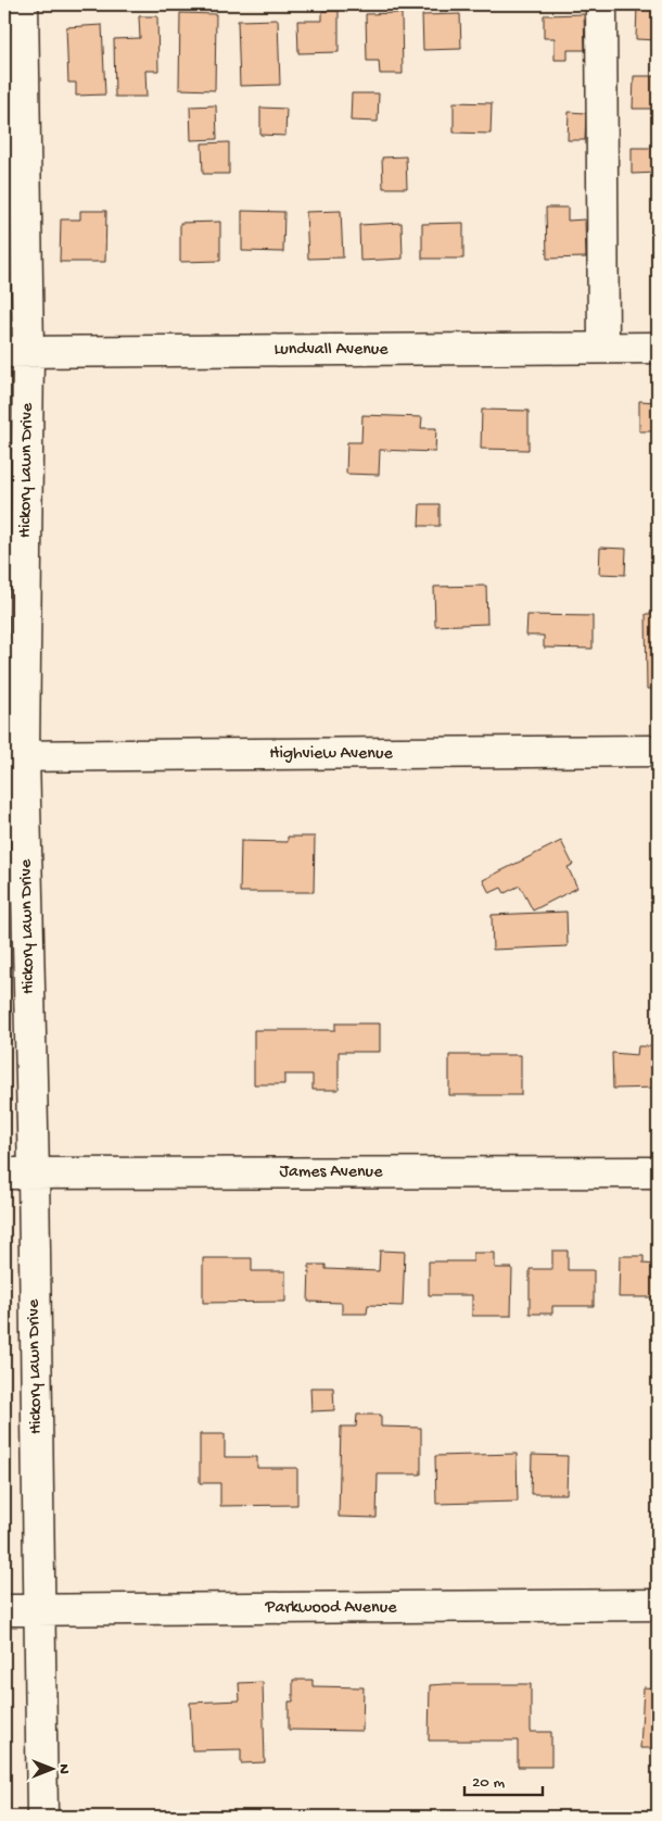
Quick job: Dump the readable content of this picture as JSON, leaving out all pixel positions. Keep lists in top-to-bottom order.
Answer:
{
  "streets": {
    "street": [
      "Lundvall Avenue",
      "Hickory Lawn Drive",
      "Highview Avenue",
      "James Avenue",
      "Parkwood Avenue"
    ]
  },
  "crossings": [
    ["Lundvall Avenue", "Hickory Lawn Drive"],
    ["Hickory Lawn Drive", "Highview Avenue"],
    ["Hickory Lawn Drive", "James Avenue"],
    ["Hickory Lawn Drive", "Parkwood Avenue"]
  ],
  "scale_bar": "20 m",
  "north": "right"
}
